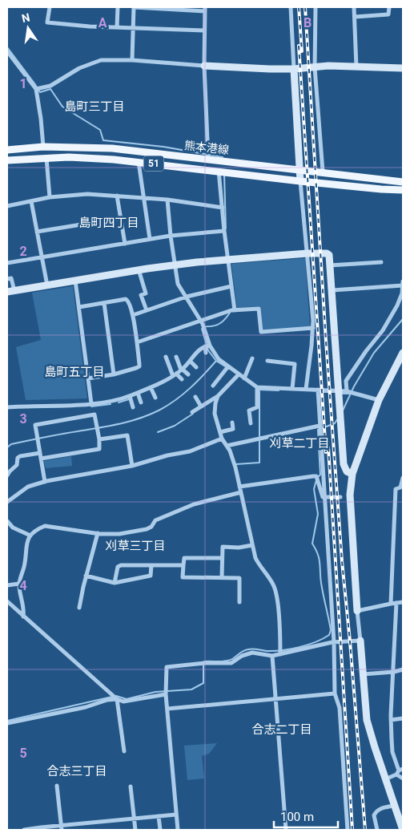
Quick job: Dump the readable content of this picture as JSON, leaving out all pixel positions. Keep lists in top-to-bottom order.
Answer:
{
  "streets": {
    "main road": ["熊本港線", "51"]
  },
  "districts": [
    "島町三丁目",
    "島町四丁目",
    "島町五丁目",
    "刈草二丁目",
    "刈草三丁目",
    "合志二丁目",
    "合志三丁目"
  ],
  "scale_bar": "100 m",
  "north": "top",
  "grid": {
    "columns": ["A", "B"],
    "rows": [
      "1",
      "2",
      "3",
      "4",
      "5"
    ]
  }
}
